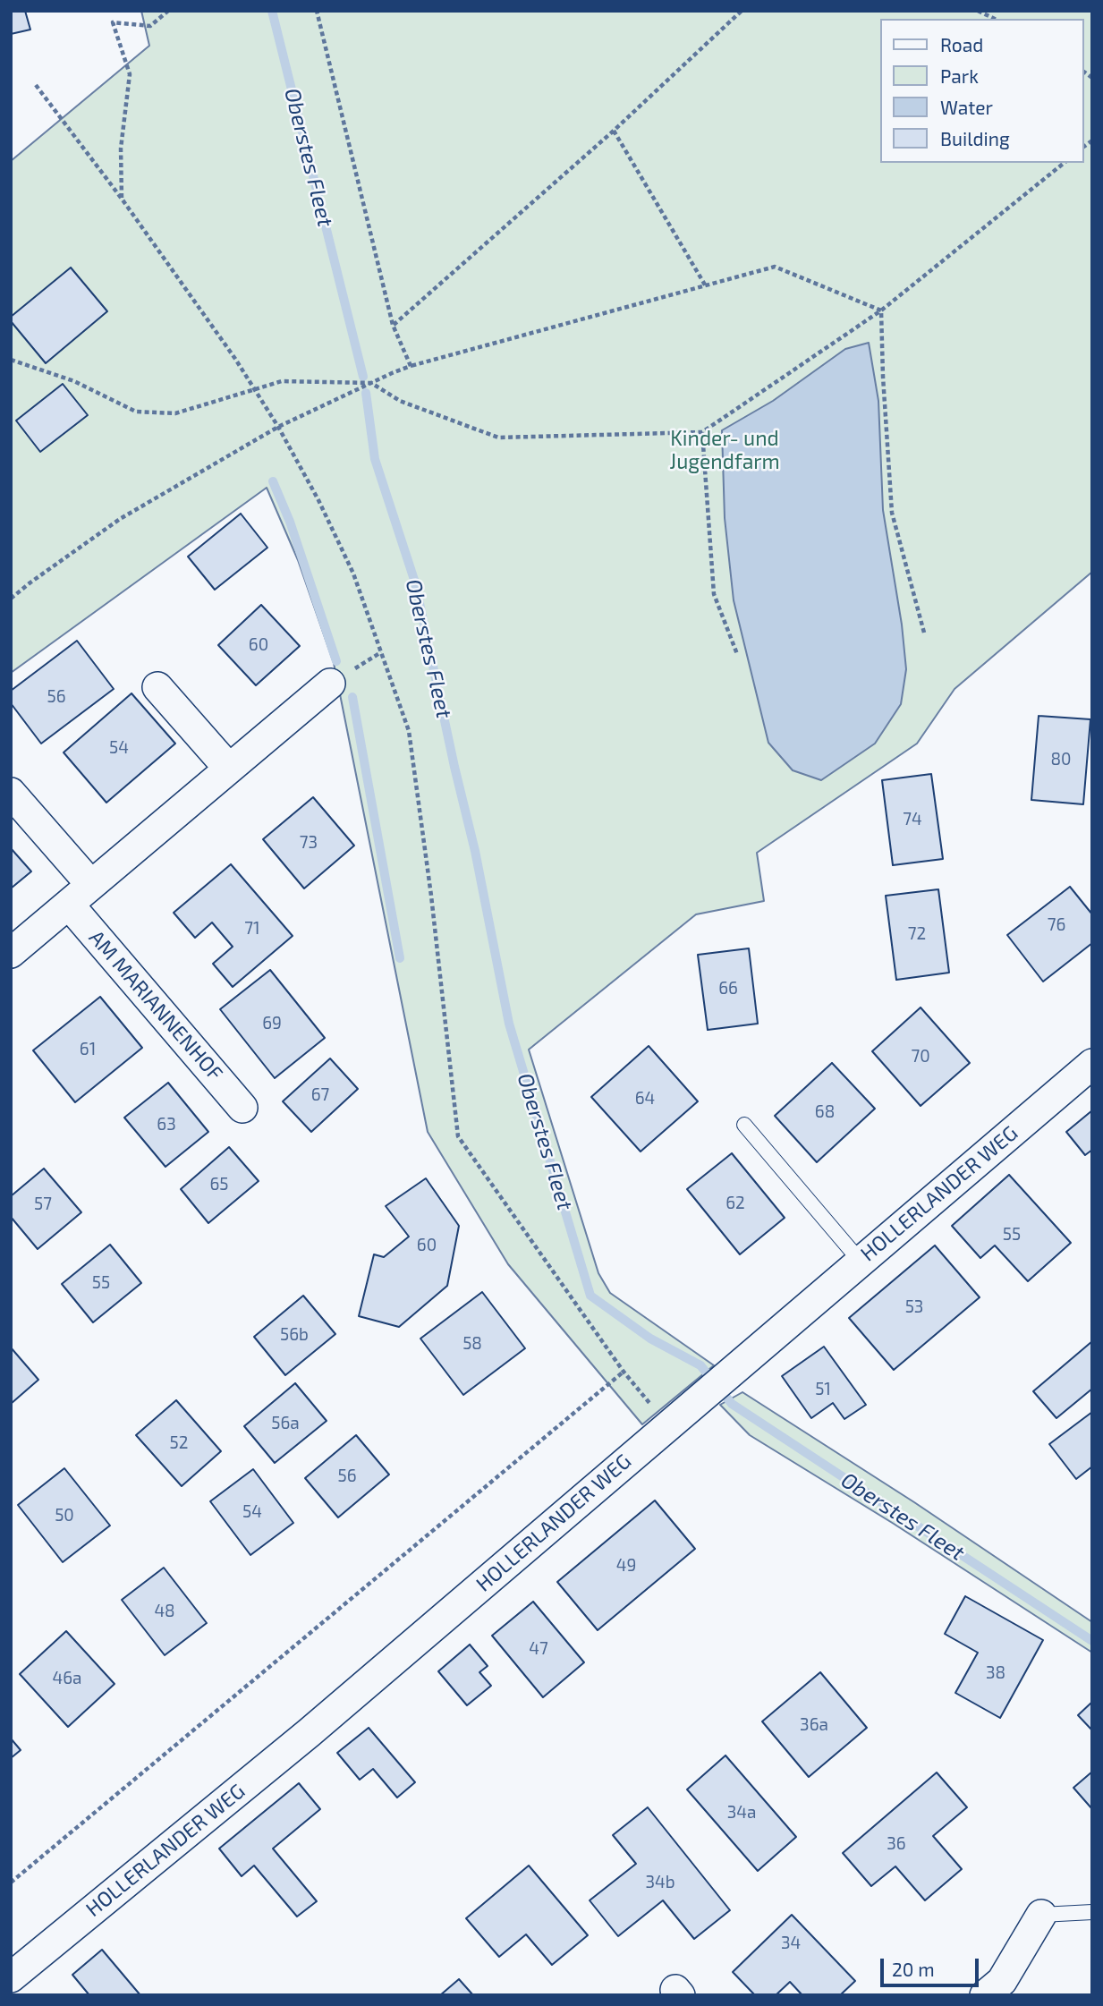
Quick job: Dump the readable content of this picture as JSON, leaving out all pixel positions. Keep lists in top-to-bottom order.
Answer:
{
  "streets": {
    "street": ["AM MARIANNENHOF", "HOLLERLANDER WEG"]
  },
  "water": ["Oberstes Fleet"],
  "parks": ["Kinder- und Jugendfarm"],
  "house_numbers": [
    "60",
    "56",
    "54",
    "80",
    "74",
    "73",
    "76",
    "71",
    "72",
    "66",
    "69",
    "61",
    "70",
    "67",
    "64",
    "68",
    "63",
    "65",
    "62",
    "57",
    "55",
    "60",
    "55",
    "53",
    "56b",
    "58",
    "51",
    "56a",
    "52",
    "56",
    "54",
    "50",
    "49",
    "48",
    "47",
    "38",
    "46a",
    "36a",
    "34a",
    "36",
    "34b",
    "34"
  ],
  "legend": [
    "Road",
    "Park",
    "Water",
    "Building"
  ],
  "scale_bar": "20 m"
}
